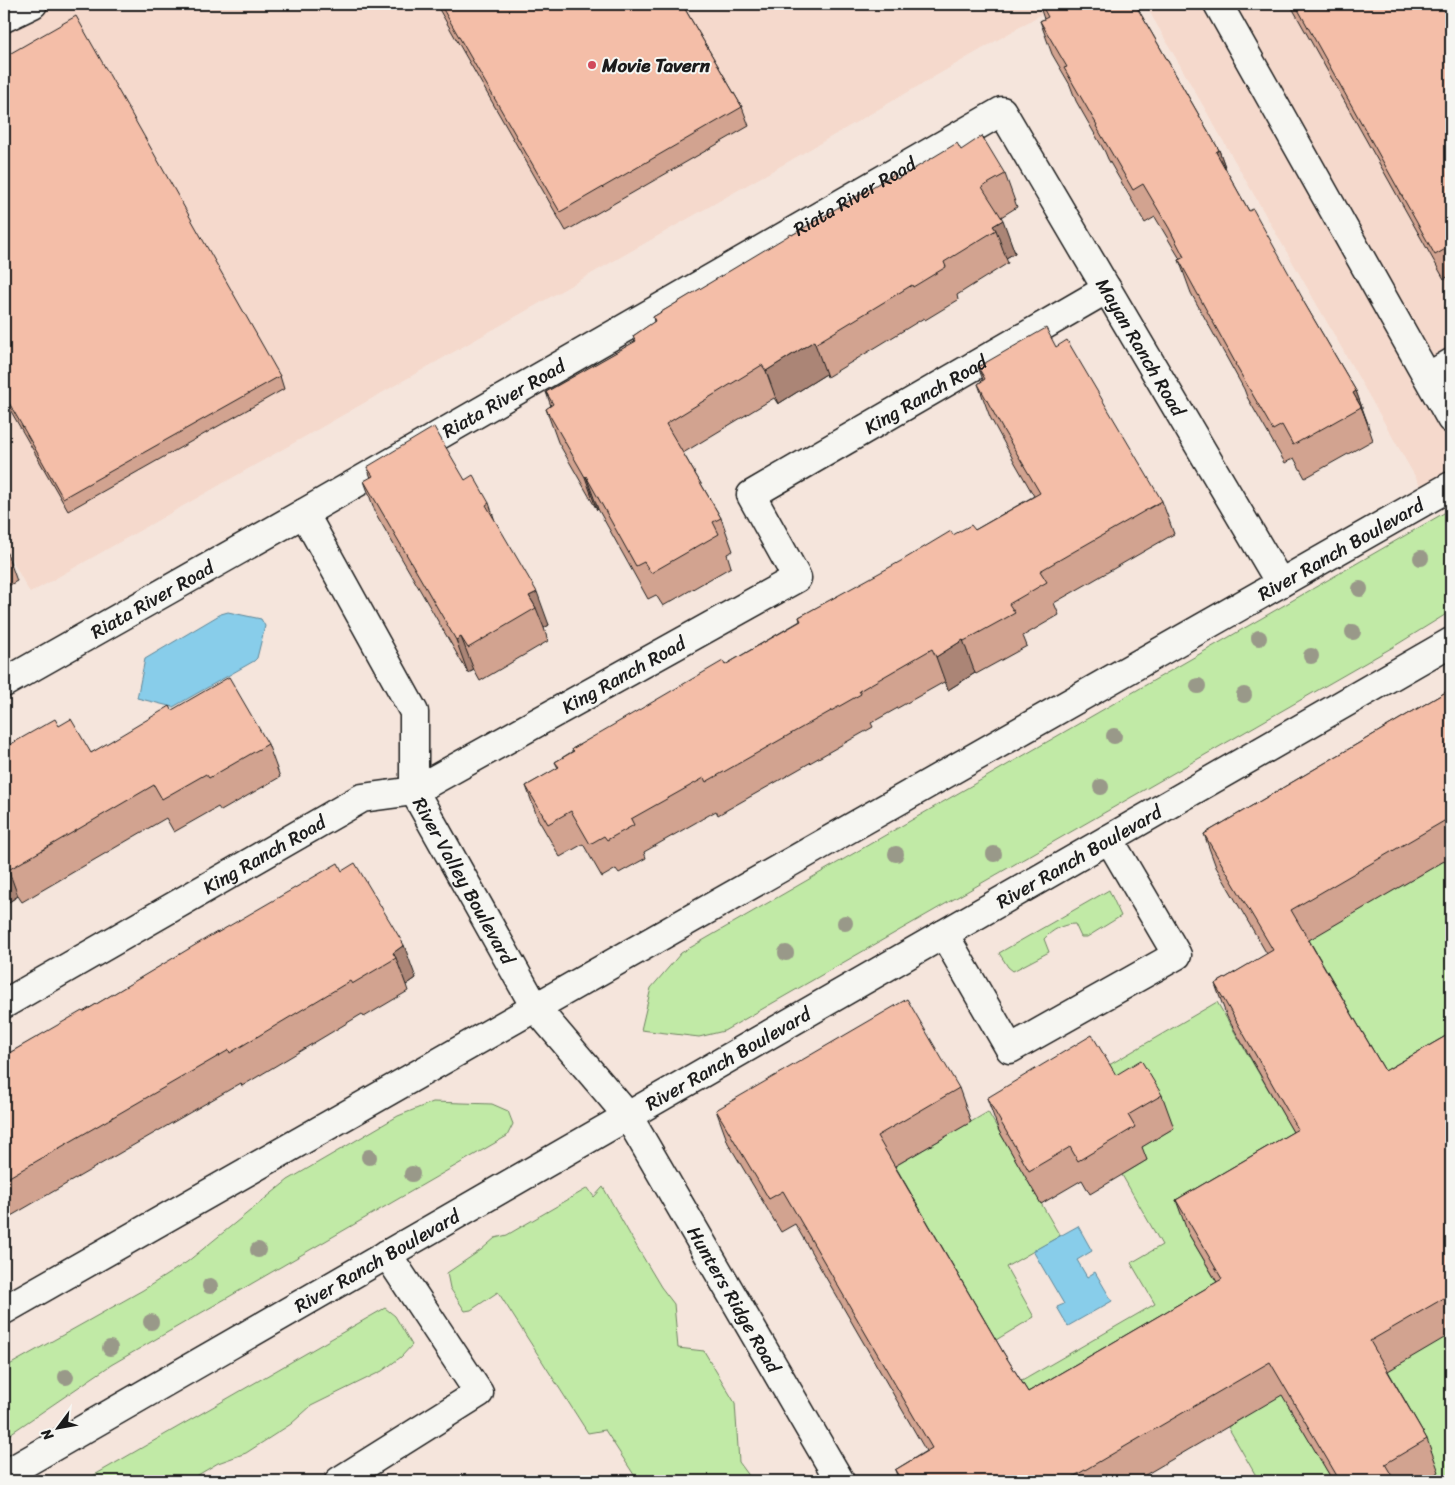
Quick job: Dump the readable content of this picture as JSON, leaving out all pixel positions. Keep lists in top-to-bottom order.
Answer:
{
  "streets": {
    "street": [
      "Riata River Road",
      "Mayan Ranch Road",
      "King Ranch Road",
      "River Ranch Boulevard",
      "River Valley Boulevard",
      "Hunters Ridge Road"
    ]
  },
  "crossings": [
    ["Riata River Road", "Mayan Ranch Road"],
    ["Riata River Road", "River Valley Boulevard"],
    ["Mayan Ranch Road", "King Ranch Road"],
    ["Mayan Ranch Road", "River Ranch Boulevard"],
    ["King Ranch Road", "River Valley Boulevard"],
    ["River Ranch Boulevard", "River Valley Boulevard"],
    ["River Ranch Boulevard", "Hunters Ridge Road"],
    ["River Valley Boulevard", "Hunters Ridge Road"]
  ],
  "places": ["Movie Tavern"],
  "north": "bottom left"
}
